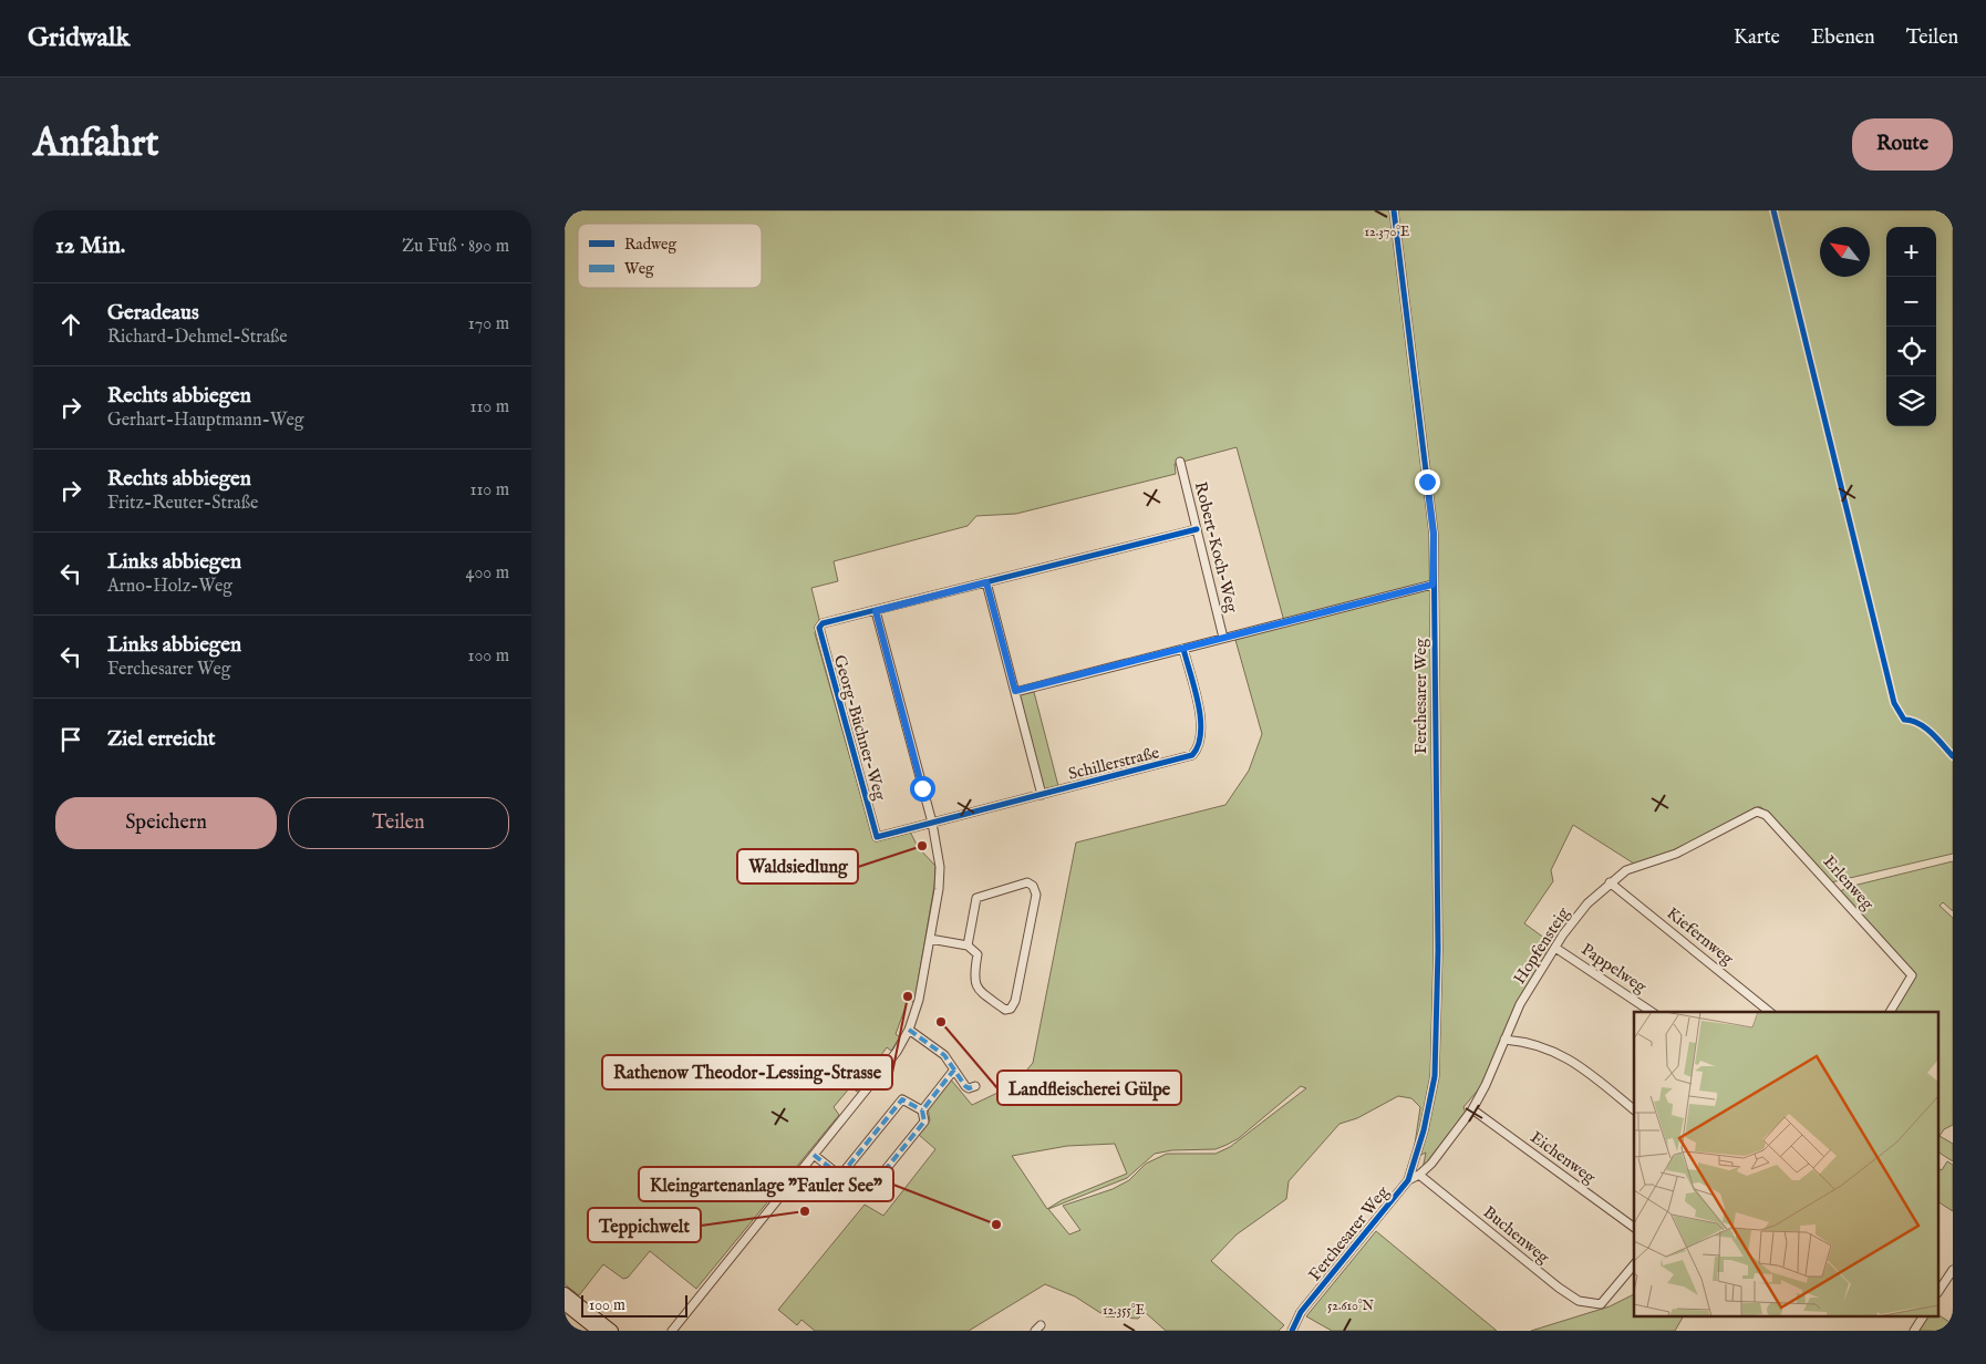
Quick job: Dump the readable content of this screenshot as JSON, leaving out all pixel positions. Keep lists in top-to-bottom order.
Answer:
{
  "streets": {
    "street": [
      "Robert-Koch-Weg",
      "Ferchesarer Weg",
      "Georg-Büchner-Weg",
      "Schillerstraße",
      "Erlenweg",
      "Kiefernweg",
      "Hopfensteig",
      "Pappelweg",
      "Eichenweg",
      "Buchenweg"
    ]
  },
  "crossings": [
    ["Ferchesarer Weg", "Hopfensteig"],
    ["Ferchesarer Weg", "Buchenweg"],
    ["Georg-Büchner-Weg", "Schillerstraße"],
    ["Erlenweg", "Hopfensteig"],
    ["Kiefernweg", "Hopfensteig"],
    ["Hopfensteig", "Pappelweg"],
    ["Hopfensteig", "Eichenweg"],
    ["Hopfensteig", "Buchenweg"]
  ],
  "places": [
    "Waldsiedlung",
    "Rathenow Theodor-Lessing-Strasse",
    "Landfleischerei Gülpe",
    "Teppichwelt",
    "Kleingartenanlage \"Fauler See\""
  ],
  "legend": ["Radweg", "Weg"],
  "scale_bar": "100 m",
  "north": "top left",
  "page": {
    "header": "Gridwalk",
    "nav": ["Karte", "Ebenen", "Teilen"],
    "buttons": [
      "Route",
      ["Speichern", "Teilen"]
    ],
    "title": "Anfahrt",
    "heading": ["12 Min.", "Zu Fuß · 890 m"],
    "map_buttons": ["+", "−"],
    "list": [
      ["Geradeaus", "Richard-Dehmel-Straße", "170 m"],
      ["Rechts abbiegen", "Gerhart-Hauptmann-Weg", "110 m"],
      ["Rechts abbiegen", "Fritz-Reuter-Straße", "110 m"],
      ["Links abbiegen", "Arno-Holz-Weg", "400 m"],
      ["Links abbiegen", "Ferchesarer Weg", "100 m"],
      "Ziel erreicht"
    ],
    "scale": "100 m"
  },
  "coordinates": ["12.370°E", "52.610°N", "12.355°E"]
}
